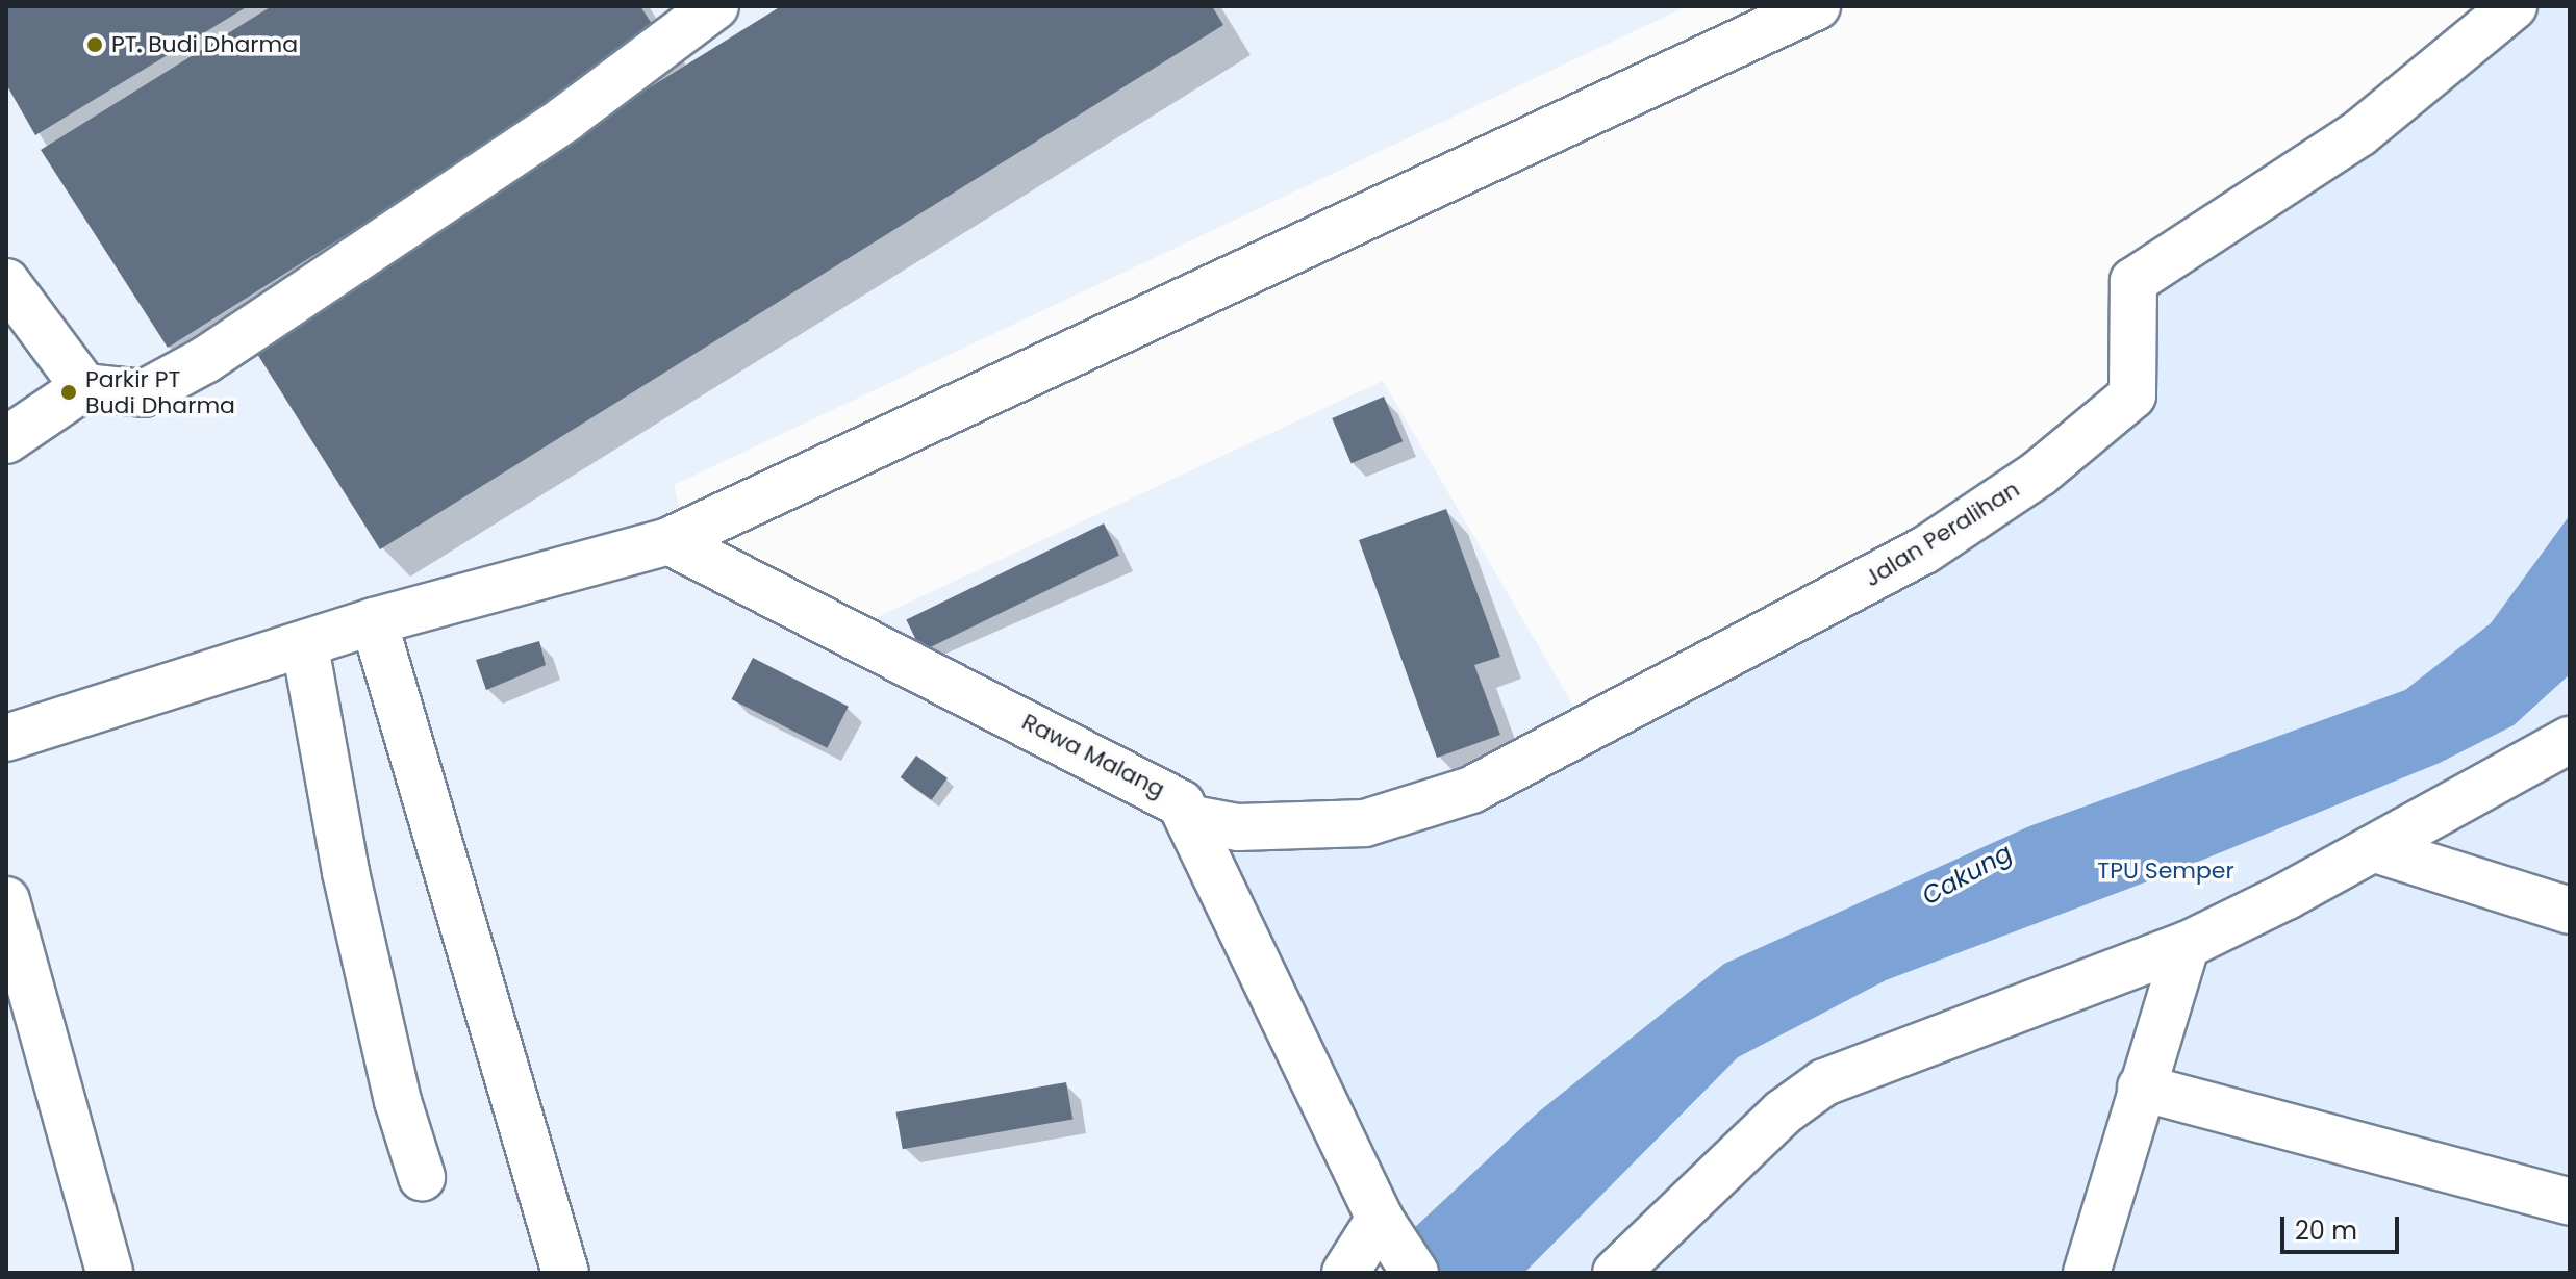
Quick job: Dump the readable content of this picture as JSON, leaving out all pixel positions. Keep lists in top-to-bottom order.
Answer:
{
  "streets": {
    "street": ["Jalan Peralihan", "Rawa Malang"]
  },
  "crossings": [
    ["Jalan Peralihan", "Rawa Malang"]
  ],
  "water": ["Cakung"],
  "parks": ["TPU Semper"],
  "places": ["PT. Budi Dharma", "Parkir PT Budi Dharma"],
  "scale_bar": "20 m"
}
